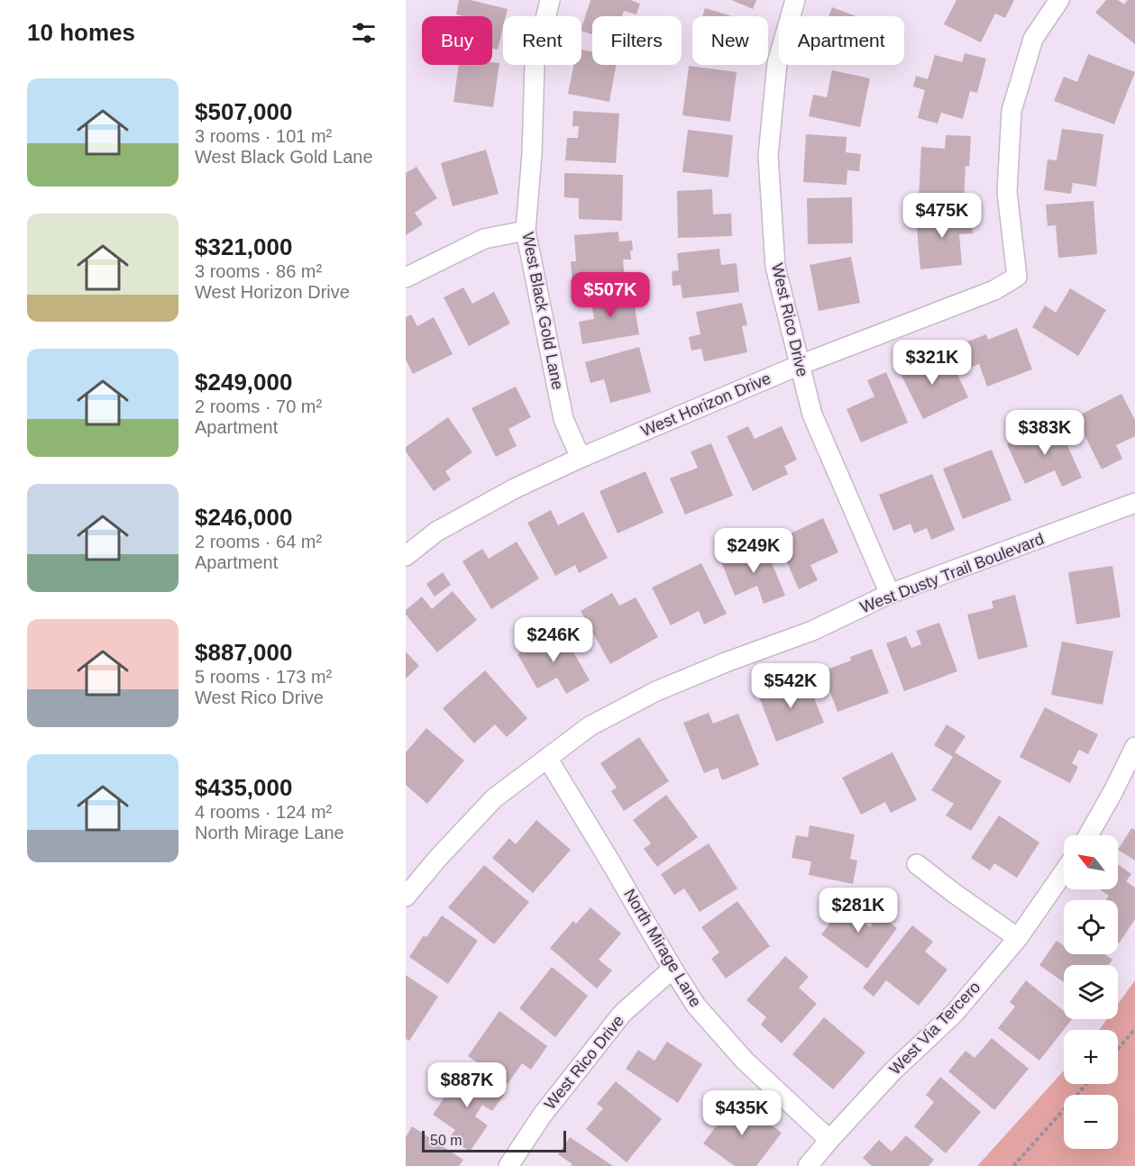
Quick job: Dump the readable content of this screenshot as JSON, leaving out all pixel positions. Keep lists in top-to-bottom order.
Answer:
{
  "streets": {
    "street": [
      "West Black Gold Lane",
      "West Rico Drive",
      "West Horizon Drive",
      "West Dusty Trail Boulevard",
      "North Mirage Lane",
      "West Via Tercero"
    ]
  },
  "crossings": [
    ["West Black Gold Lane", "West Horizon Drive"],
    ["West Rico Drive", "West Horizon Drive"],
    ["West Rico Drive", "West Dusty Trail Boulevard"],
    ["West Rico Drive", "North Mirage Lane"],
    ["West Dusty Trail Boulevard", "North Mirage Lane"],
    ["North Mirage Lane", "West Via Tercero"]
  ],
  "scale_bar": "50 m",
  "north": "top left",
  "page": {
    "heading": "10 homes",
    "chip": [
      "Buy",
      "Rent",
      "Filters",
      "New",
      "Apartment"
    ],
    "list": [
      {
        "name": "$507,000",
        "note": "3 rooms · 101 m² · West Black Gold Lane"
      },
      {
        "name": "$321,000",
        "note": "3 rooms · 86 m² · West Horizon Drive"
      },
      {
        "name": "$249,000",
        "note": "2 rooms · 70 m² · Apartment"
      },
      {
        "name": "$246,000",
        "note": "2 rooms · 64 m² · Apartment"
      },
      {
        "name": "$887,000",
        "note": "5 rooms · 173 m² · West Rico Drive"
      },
      {
        "name": "$435,000",
        "note": "4 rooms · 124 m² · North Mirage Lane"
      }
    ],
    "price": [
      "$475K",
      "$507K",
      "$321K",
      "$383K",
      "$249K",
      "$246K",
      "$542K",
      "$281K",
      "$887K",
      "$435K"
    ],
    "map_buttons": ["+", "−"],
    "scale": "50 m"
  }
}
